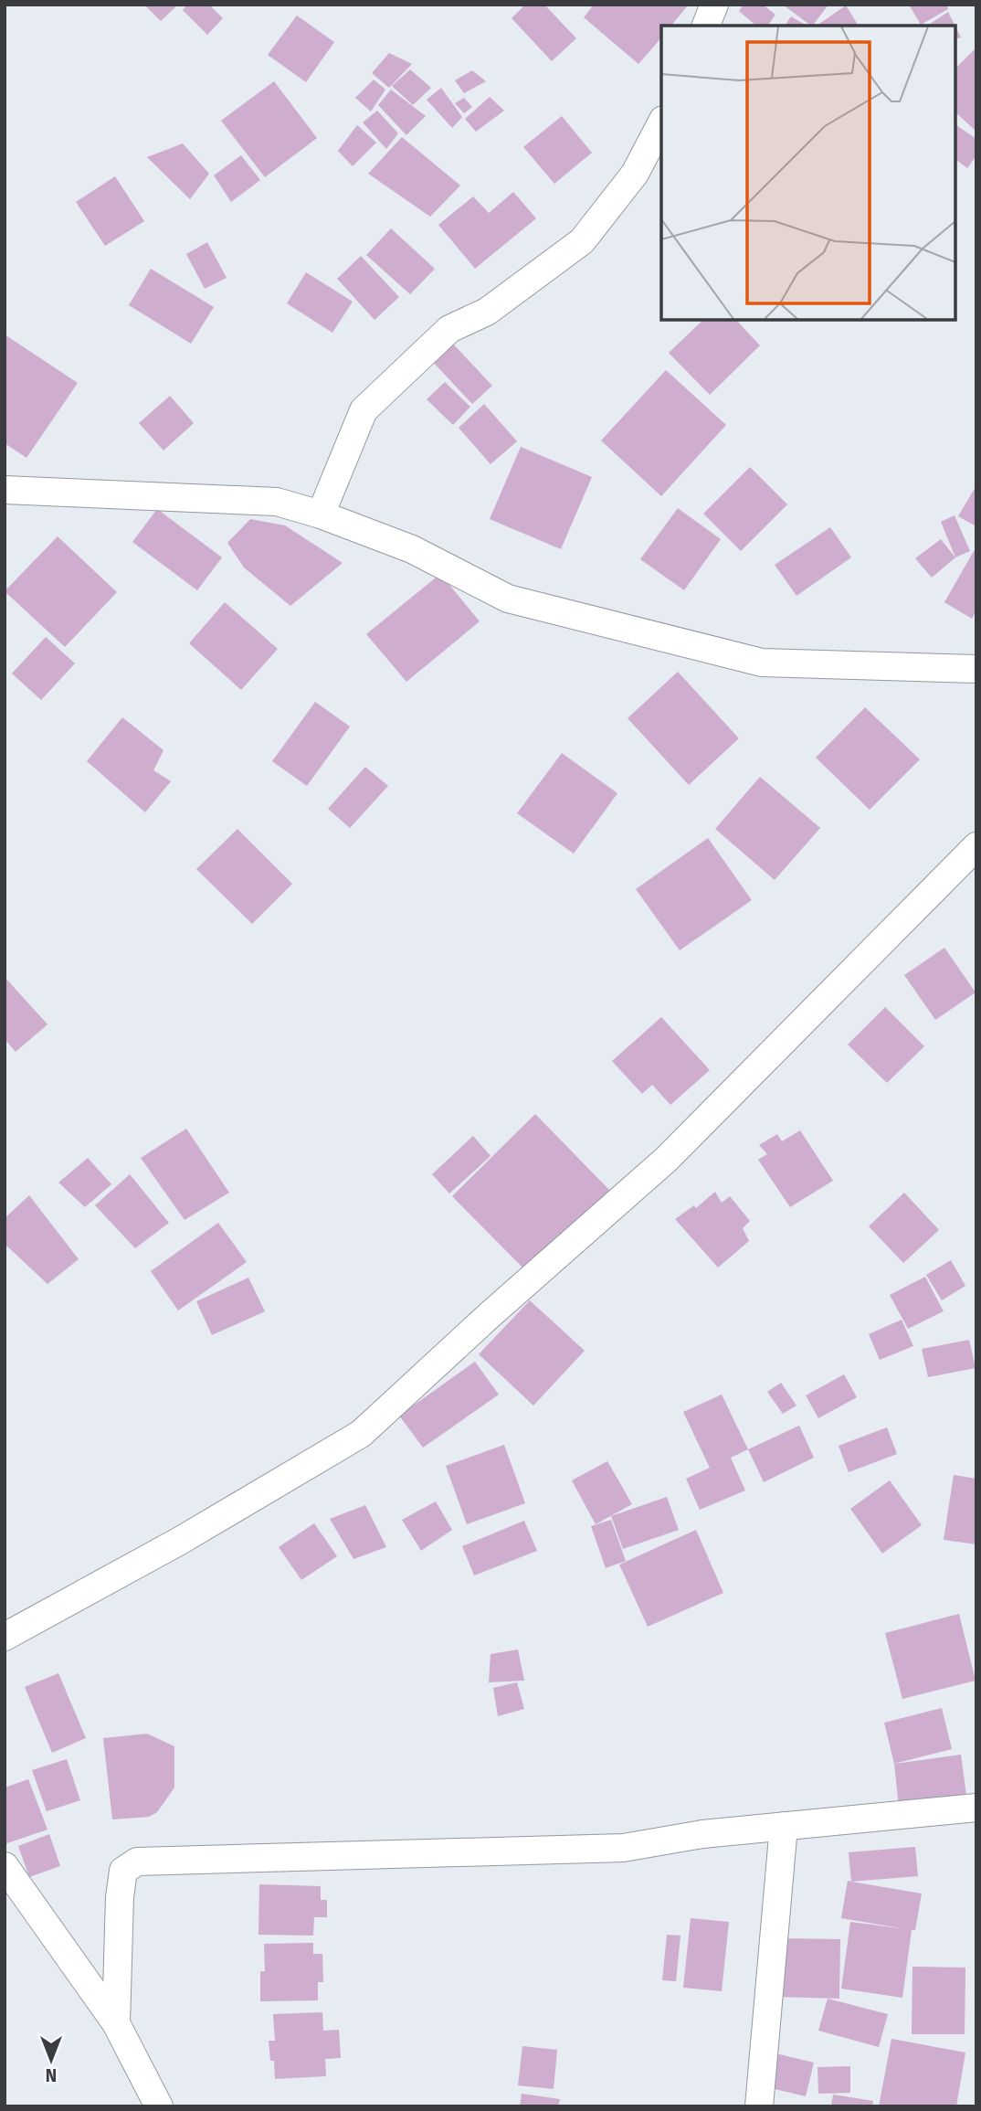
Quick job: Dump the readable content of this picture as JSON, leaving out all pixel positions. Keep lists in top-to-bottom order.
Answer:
{
  "north": "bottom"
}
